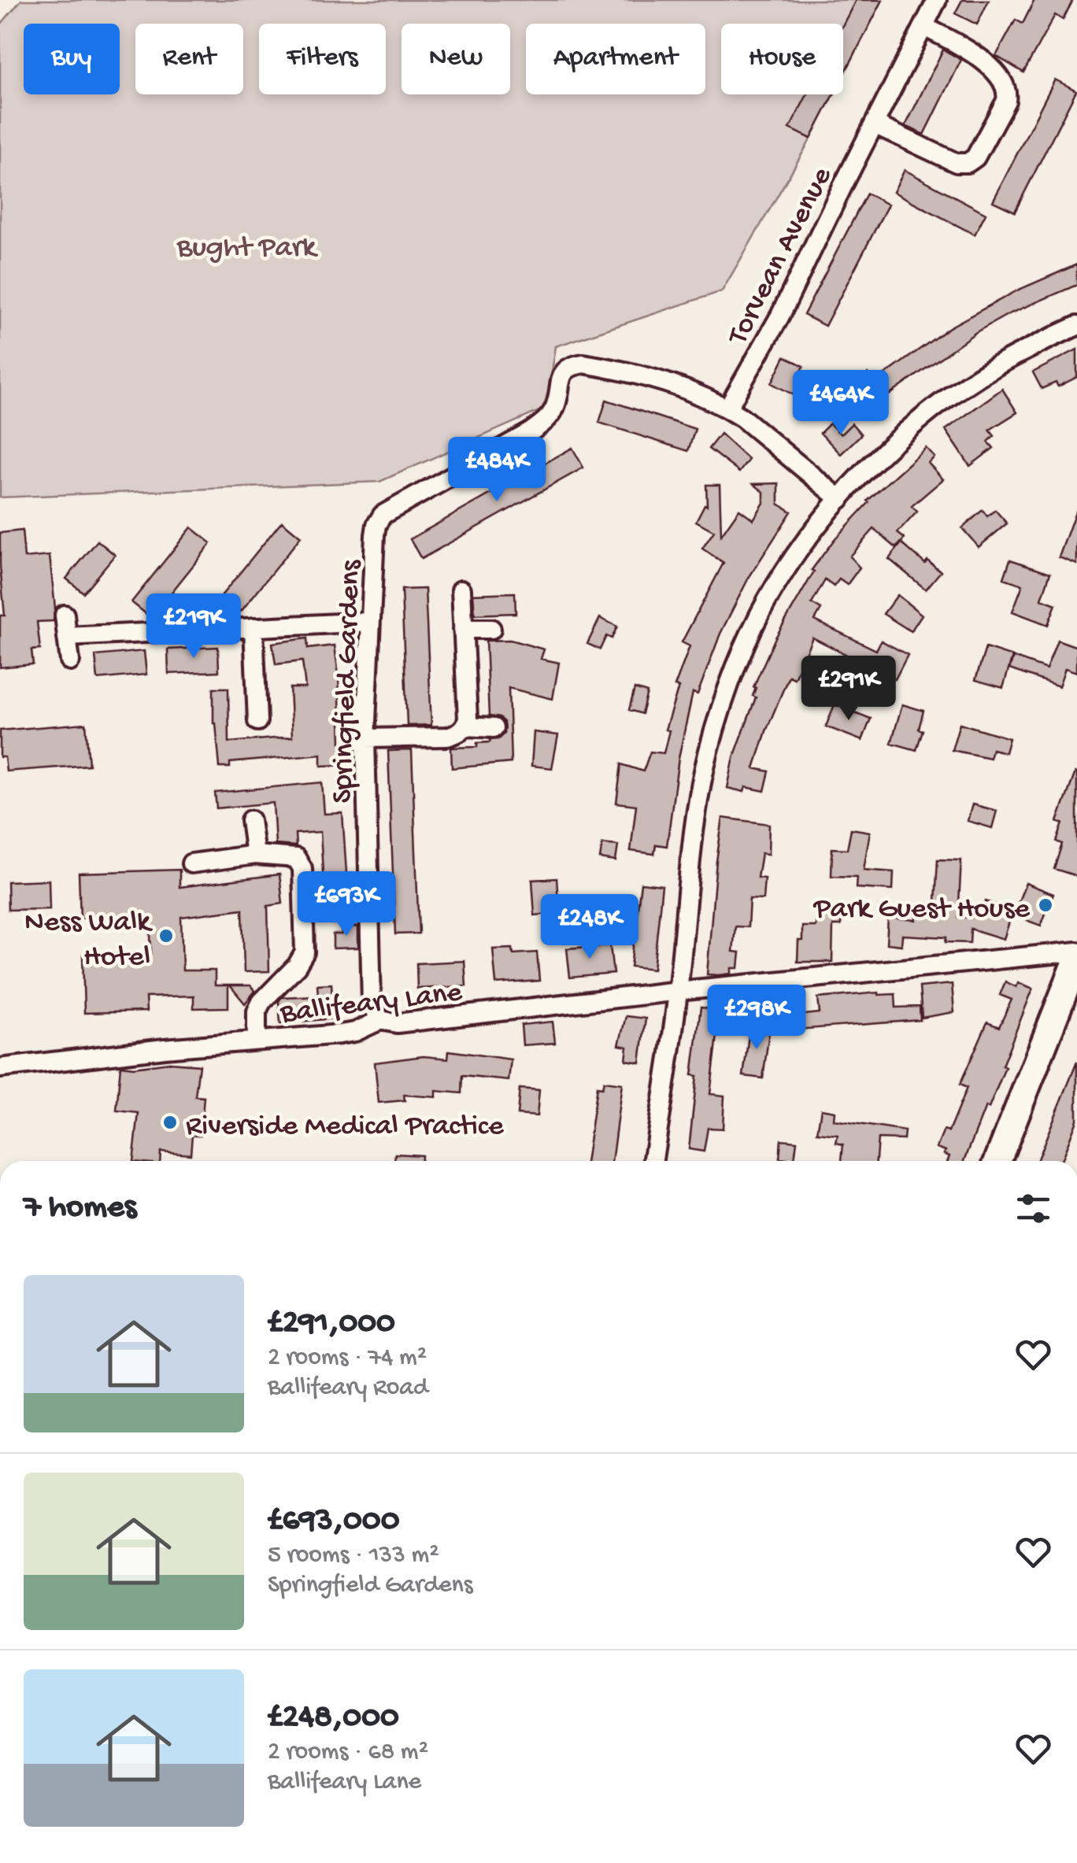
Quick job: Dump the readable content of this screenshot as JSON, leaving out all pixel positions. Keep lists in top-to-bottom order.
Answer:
{
  "streets": {
    "street": ["Torvean Avenue", "Springfield Gardens", "Ballifeary Lane"]
  },
  "crossings": [
    ["Torvean Avenue", "Springfield Gardens"],
    ["Springfield Gardens", "Ballifeary Lane"]
  ],
  "parks": ["Bught Park"],
  "places": ["Park Guest House", "Ness Walk Hotel", "Riverside Medical Practice"],
  "page": {
    "chip": [
      "Buy",
      "Rent",
      "Filters",
      "New",
      "Apartment",
      "House"
    ],
    "price": [
      "£464K",
      "£484K",
      "£219K",
      "£291K",
      "£693K",
      "£248K",
      "£298K"
    ],
    "heading": "7 homes",
    "list": [
      {
        "name": "£291,000",
        "note": "2 rooms · 74 m² · Ballifeary Road"
      },
      {
        "name": "£693,000",
        "note": "5 rooms · 133 m² · Springfield Gardens"
      },
      {
        "name": "£248,000",
        "note": "2 rooms · 68 m² · Ballifeary Lane"
      }
    ]
  }
}
